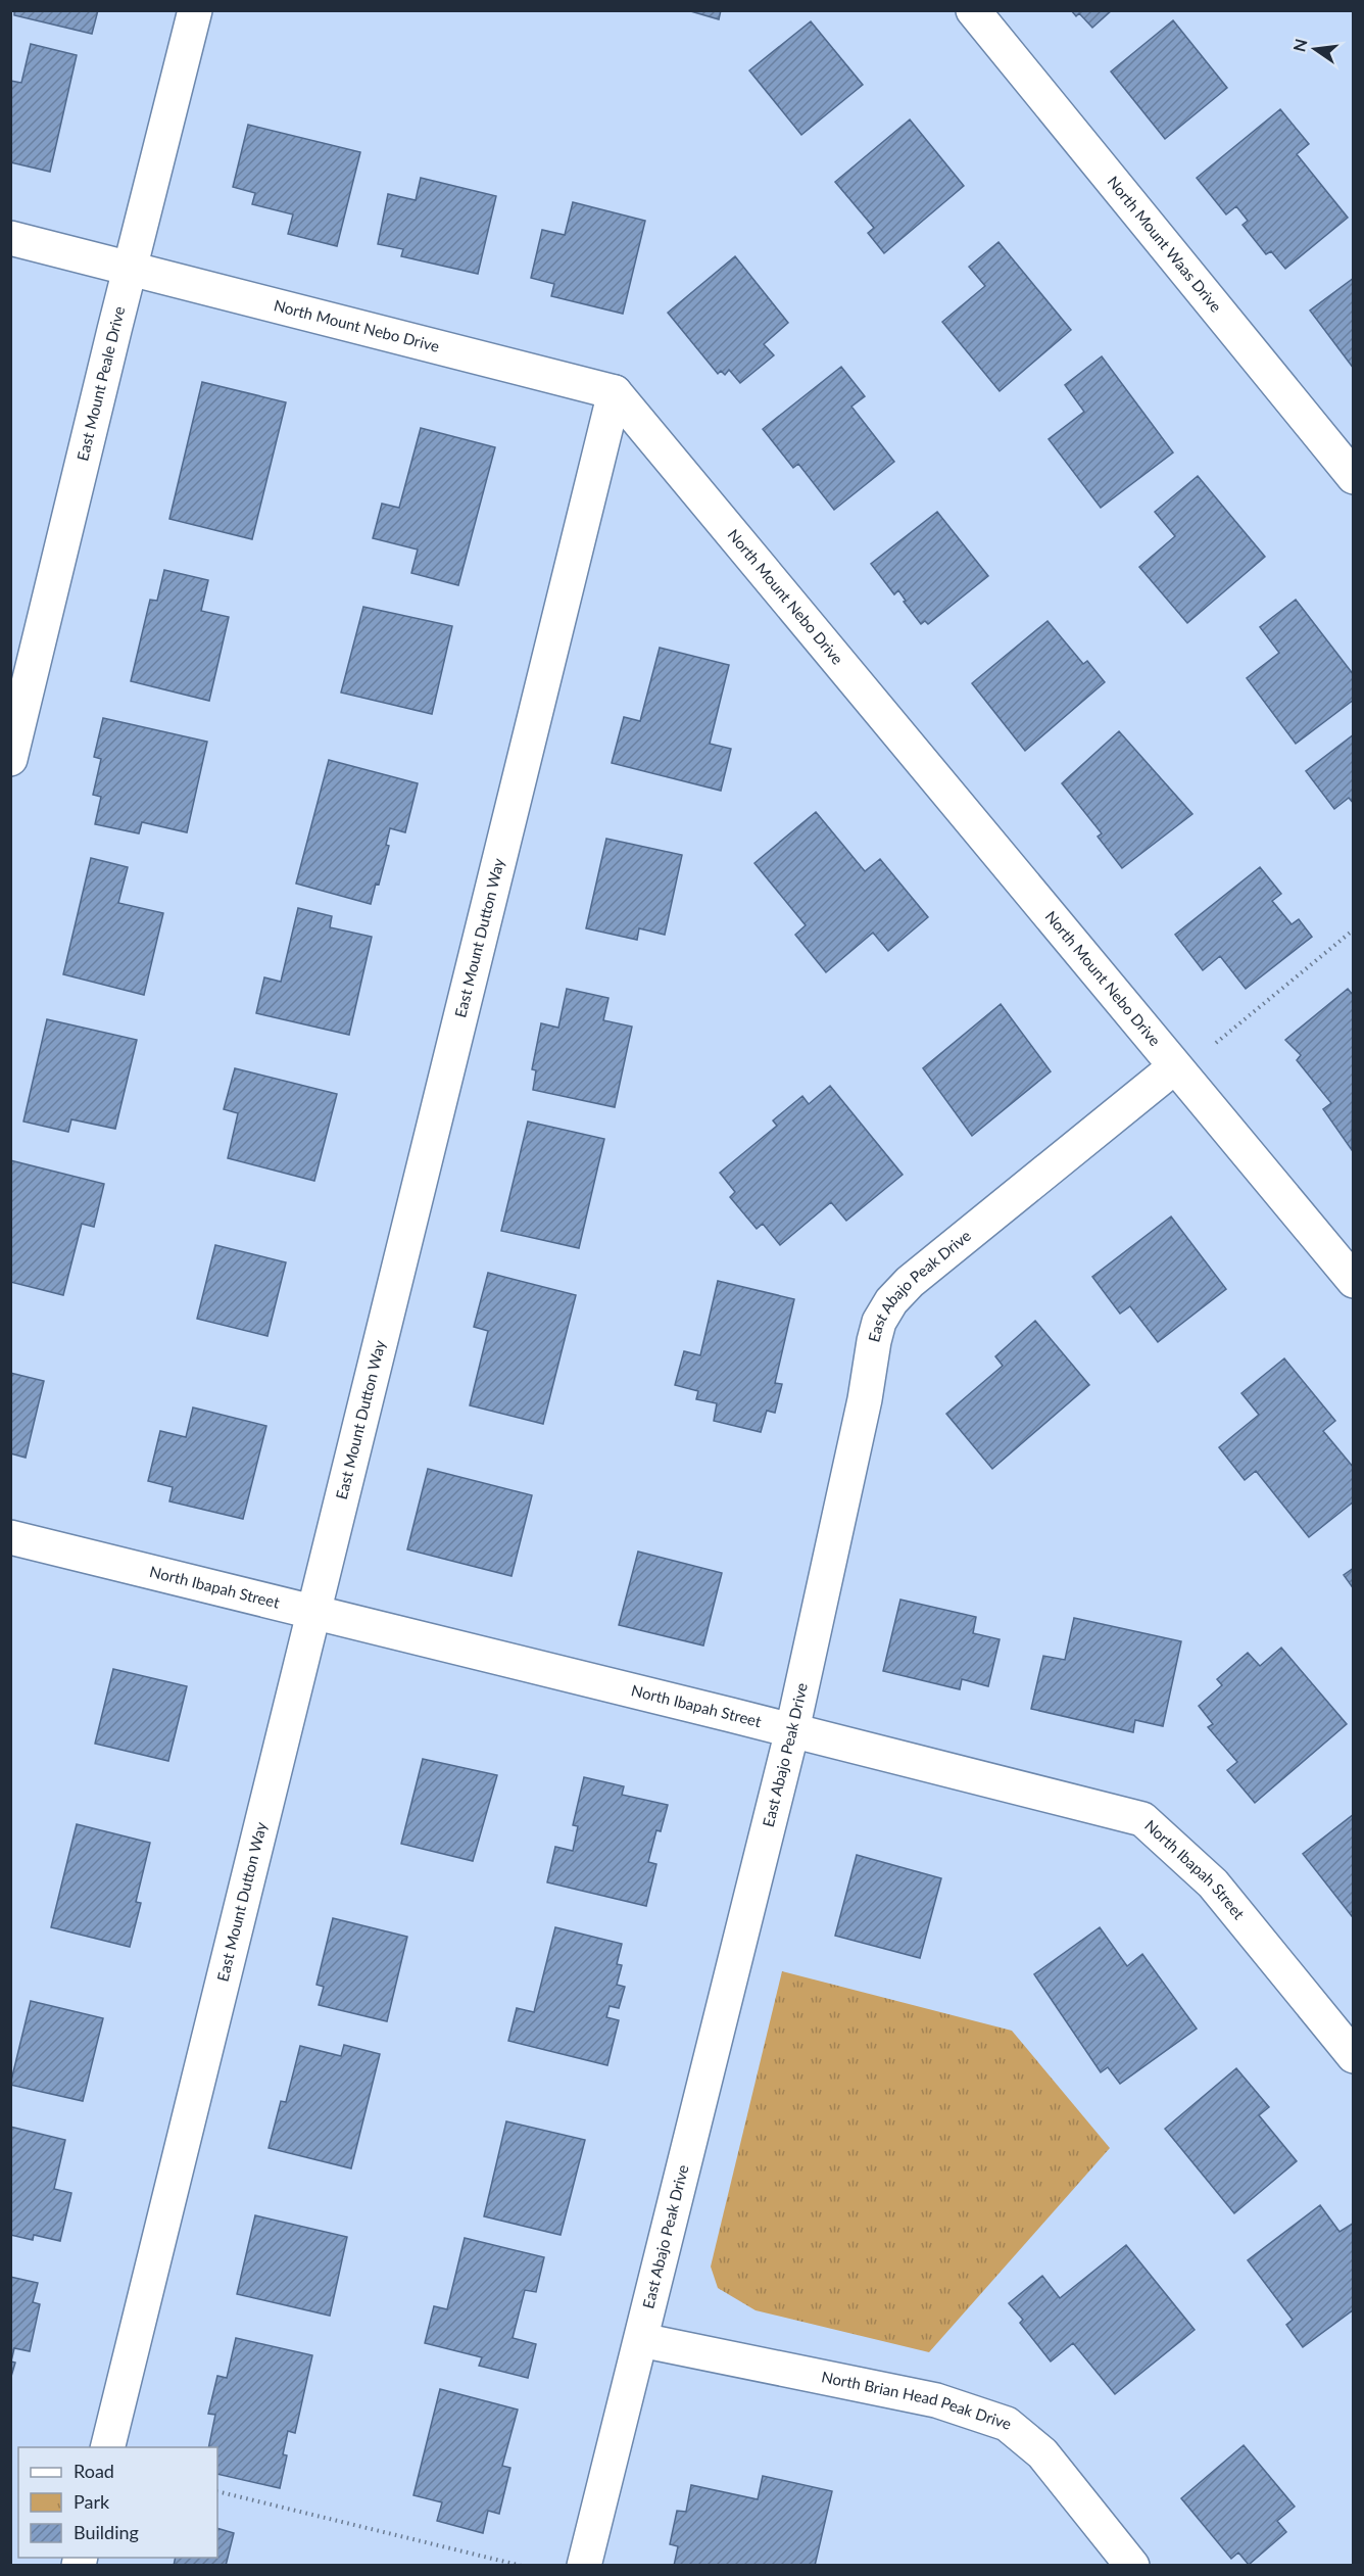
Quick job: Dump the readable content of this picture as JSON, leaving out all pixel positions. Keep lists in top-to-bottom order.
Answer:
{
  "streets": {
    "street": [
      "North Mount Waas Drive",
      "North Mount Nebo Drive",
      "East Mount Peale Drive",
      "East Mount Dutton Way",
      "East Abajo Peak Drive",
      "North Ibapah Street",
      "North Brian Head Peak Drive"
    ]
  },
  "crossings": [
    ["North Mount Nebo Drive", "East Mount Peale Drive"],
    ["North Mount Nebo Drive", "East Mount Dutton Way"],
    ["North Mount Nebo Drive", "East Abajo Peak Drive"],
    ["East Mount Dutton Way", "North Ibapah Street"],
    ["East Abajo Peak Drive", "North Ibapah Street"],
    ["East Abajo Peak Drive", "North Brian Head Peak Drive"]
  ],
  "legend": ["Road", "Park", "Building"],
  "north": "left"
}
